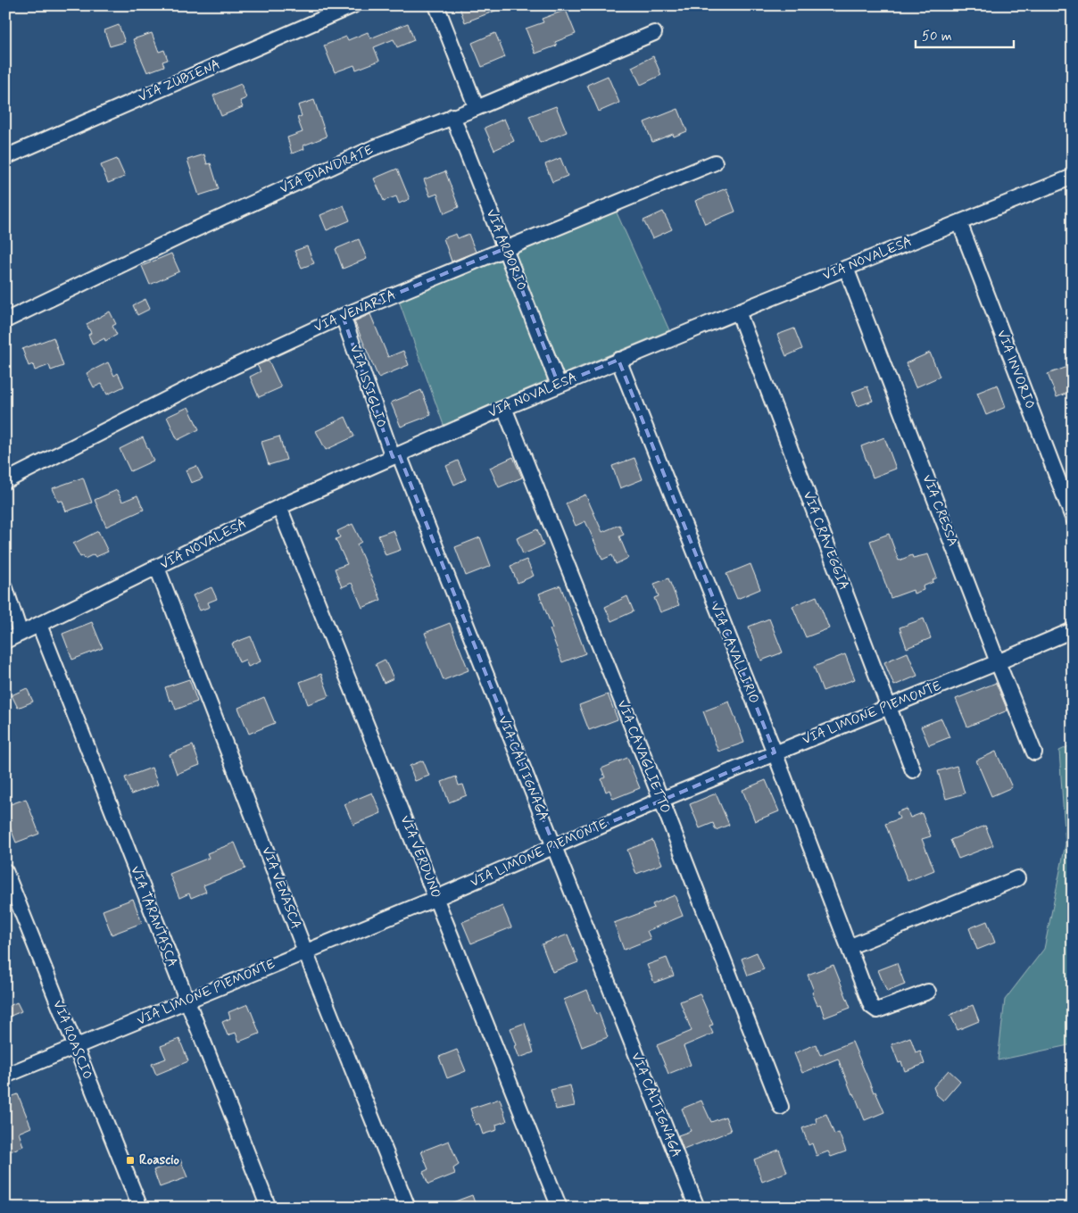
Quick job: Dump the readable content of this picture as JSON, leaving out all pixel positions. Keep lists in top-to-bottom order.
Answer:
{
  "streets": {
    "street": [
      "VIA ZUBIENA",
      "VIA BIANDRATE",
      "VIA ARBORIO",
      "VIA NOVALESA",
      "VIA VENARIA",
      "VIA INVORIO",
      "VIA ISSIGLIO",
      "VIA CRESSA",
      "VIA CRAVEGGIA",
      "VIA CAVALLIRIO",
      "VIA LIMONE PIEMONTE",
      "VIA CAVAGLIETTO",
      "VIA CALTIGNAGA",
      "VIA VERDUNO",
      "VIA VENASCA",
      "VIA TARANTASCA",
      "VIA ROASCIO"
    ]
  },
  "crossings": [
    ["VIA BIANDRATE", "VIA ARBORIO"],
    ["VIA ARBORIO", "VIA NOVALESA"],
    ["VIA ARBORIO", "VIA VENARIA"],
    ["VIA NOVALESA", "VIA INVORIO"],
    ["VIA NOVALESA", "VIA ISSIGLIO"],
    ["VIA NOVALESA", "VIA CRESSA"],
    ["VIA NOVALESA", "VIA CRAVEGGIA"],
    ["VIA NOVALESA", "VIA CAVALLIRIO"],
    ["VIA NOVALESA", "VIA CAVAGLIETTO"],
    ["VIA NOVALESA", "VIA CALTIGNAGA"],
    ["VIA NOVALESA", "VIA VERDUNO"],
    ["VIA NOVALESA", "VIA VENASCA"],
    ["VIA NOVALESA", "VIA TARANTASCA"],
    ["VIA VENARIA", "VIA ISSIGLIO"],
    ["VIA ISSIGLIO", "VIA CALTIGNAGA"],
    ["VIA CRESSA", "VIA LIMONE PIEMONTE"],
    ["VIA CRAVEGGIA", "VIA LIMONE PIEMONTE"],
    ["VIA CAVALLIRIO", "VIA LIMONE PIEMONTE"],
    ["VIA LIMONE PIEMONTE", "VIA CAVAGLIETTO"],
    ["VIA LIMONE PIEMONTE", "VIA CALTIGNAGA"],
    ["VIA LIMONE PIEMONTE", "VIA VERDUNO"],
    ["VIA LIMONE PIEMONTE", "VIA VENASCA"],
    ["VIA LIMONE PIEMONTE", "VIA TARANTASCA"],
    ["VIA LIMONE PIEMONTE", "VIA ROASCIO"]
  ],
  "places": {
    "transit": ["Roascio"]
  },
  "scale_bar": "50 m"
}
